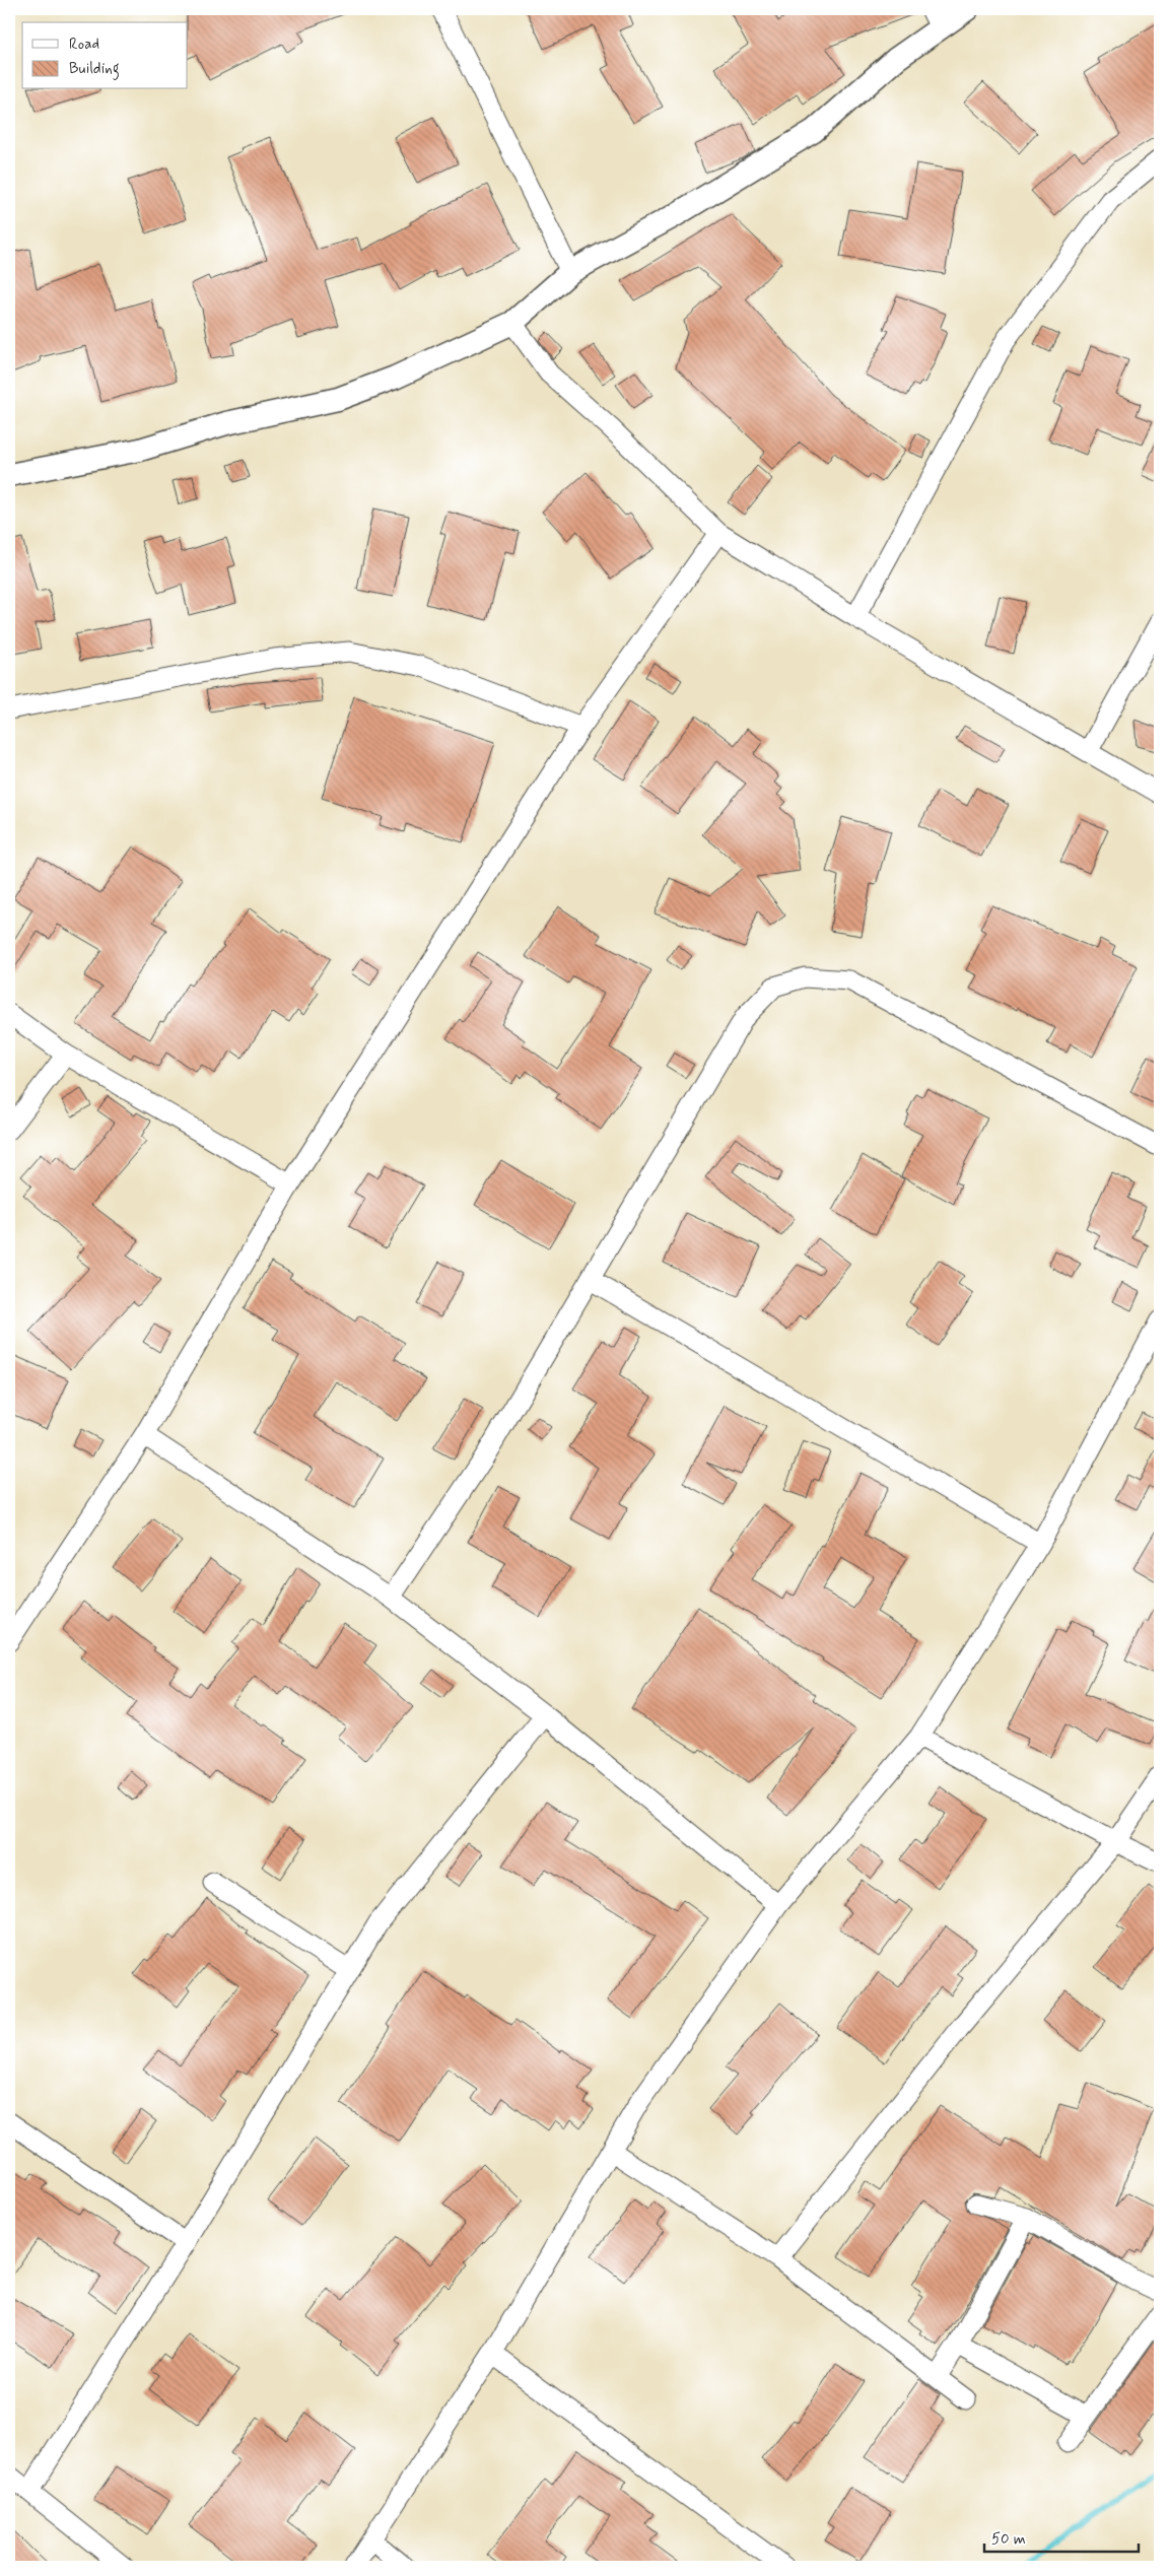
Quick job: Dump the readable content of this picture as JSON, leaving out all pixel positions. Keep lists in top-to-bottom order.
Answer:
{
  "legend": ["Road", "Building"],
  "scale_bar": "50 m"
}
